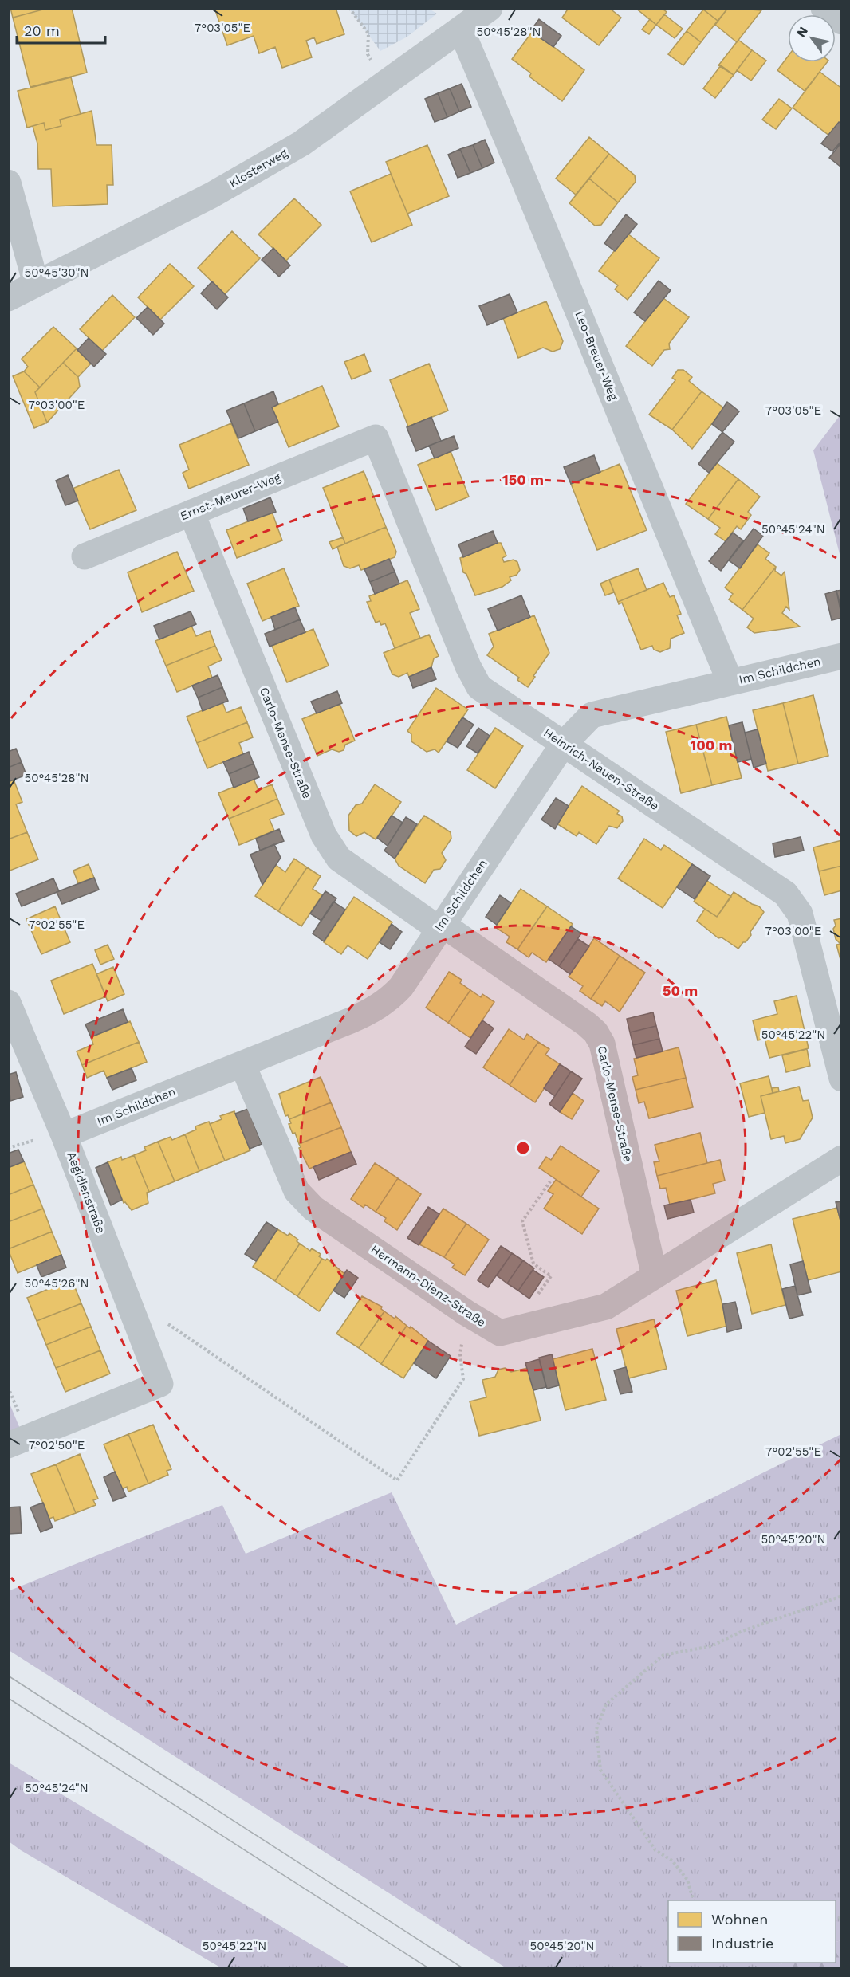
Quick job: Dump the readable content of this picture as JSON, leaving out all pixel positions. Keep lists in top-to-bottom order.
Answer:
{
  "streets": {
    "street": [
      "Klosterweg",
      "Leo-Breuer-Weg",
      "Ernst-Meurer-Weg",
      "Im Schildchen",
      "Carlo-Mense-Straße",
      "Heinrich-Nauen-Straße",
      "Aegidienstraße",
      "Hermann-Dienz-Straße"
    ]
  },
  "crossings": [
    ["Klosterweg", "Leo-Breuer-Weg"],
    ["Leo-Breuer-Weg", "Im Schildchen"],
    ["Ernst-Meurer-Weg", "Carlo-Mense-Straße"],
    ["Ernst-Meurer-Weg", "Heinrich-Nauen-Straße"],
    ["Im Schildchen", "Carlo-Mense-Straße"],
    ["Im Schildchen", "Heinrich-Nauen-Straße"],
    ["Im Schildchen", "Aegidienstraße"],
    ["Im Schildchen", "Hermann-Dienz-Straße"],
    ["Carlo-Mense-Straße", "Hermann-Dienz-Straße"]
  ],
  "legend": ["Wohnen", "Industrie"],
  "scale_bar": "20 m",
  "north": "top left",
  "coordinates": [
    "7°03'05\"E",
    "50°45'28\"N",
    "50°45'30\"N",
    "7°03'00\"E",
    "50°45'24\"N",
    "7°02'55\"E",
    "50°45'22\"N",
    "50°45'26\"N",
    "7°02'50\"E",
    "50°45'20\"N"
  ],
  "rings": ["150 m", "100 m", "50 m"]
}
